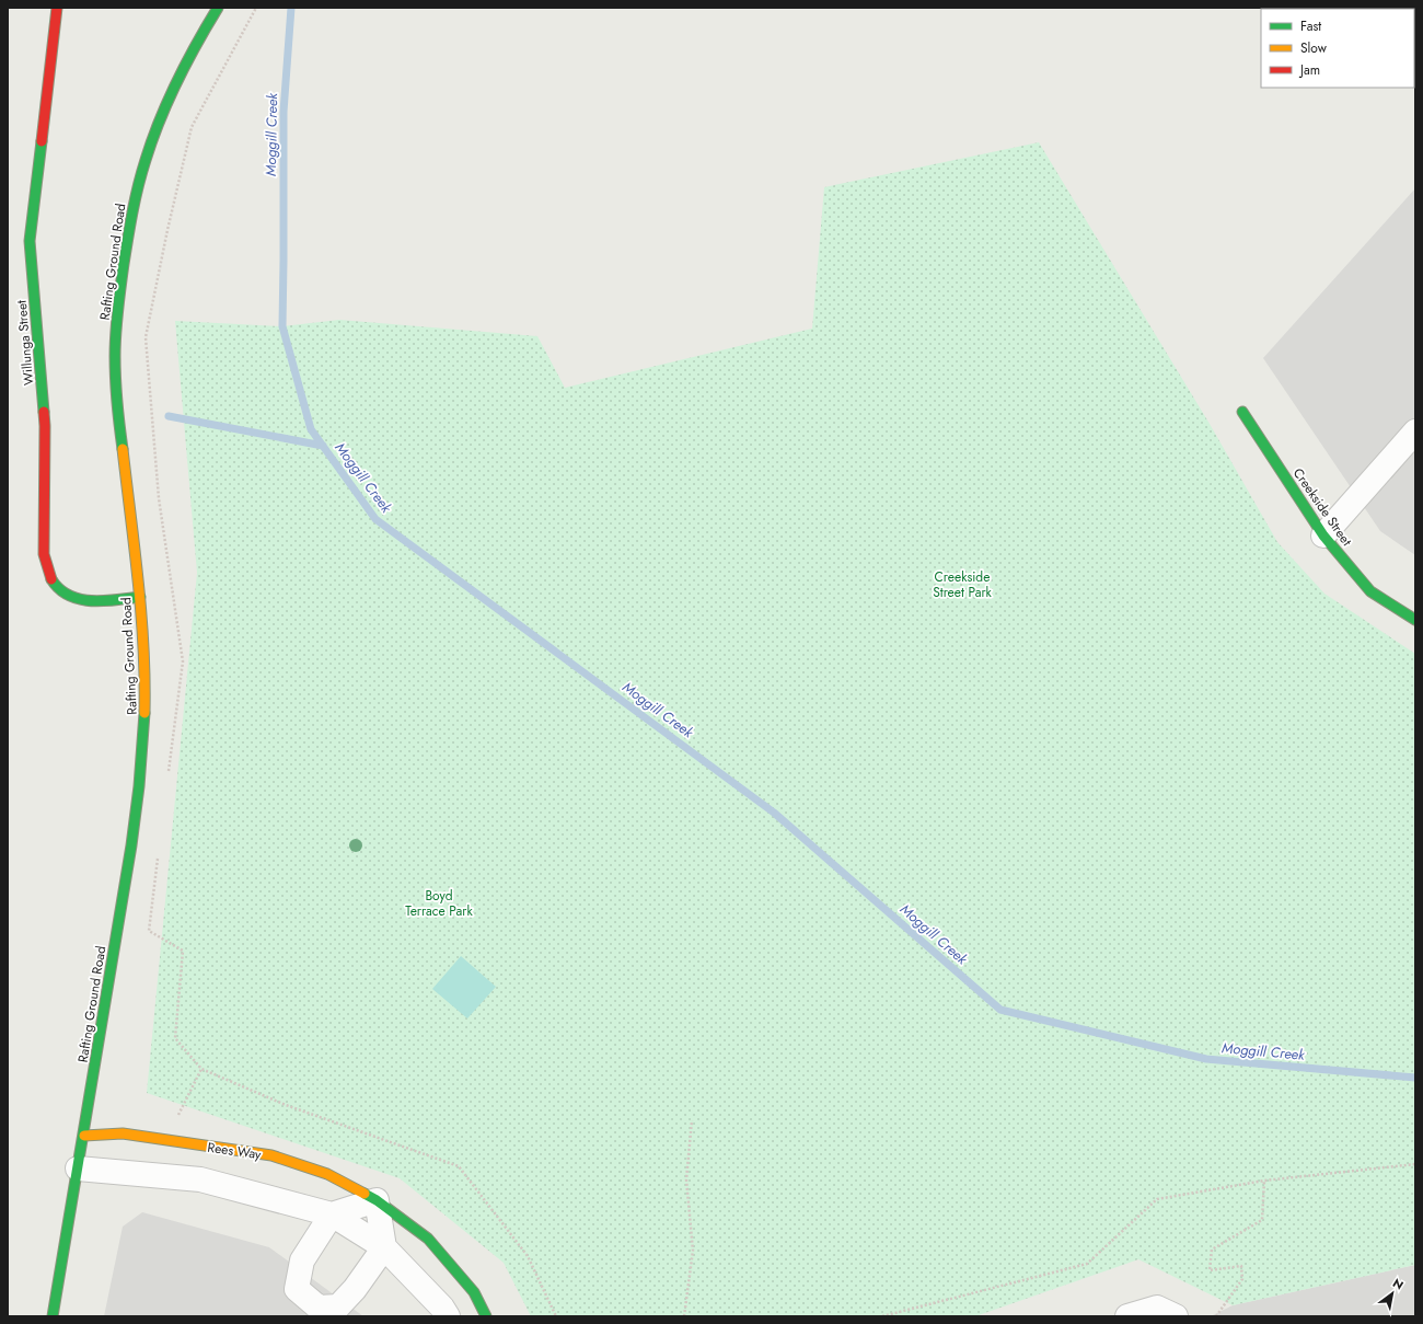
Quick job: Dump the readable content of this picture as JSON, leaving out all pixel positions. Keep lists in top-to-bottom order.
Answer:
{
  "streets": {
    "street": [
      "Rafting Ground Road",
      "Willunga Street",
      "Creekside Street",
      "Rees Way"
    ]
  },
  "crossings": [
    ["Rafting Ground Road", "Willunga Street"],
    ["Rafting Ground Road", "Rees Way"]
  ],
  "water": ["Moggill Creek"],
  "parks": ["Creekside Street Park", "Boyd Terrace Park"],
  "legend": ["Fast", "Slow", "Jam"],
  "north": "top right"
}
